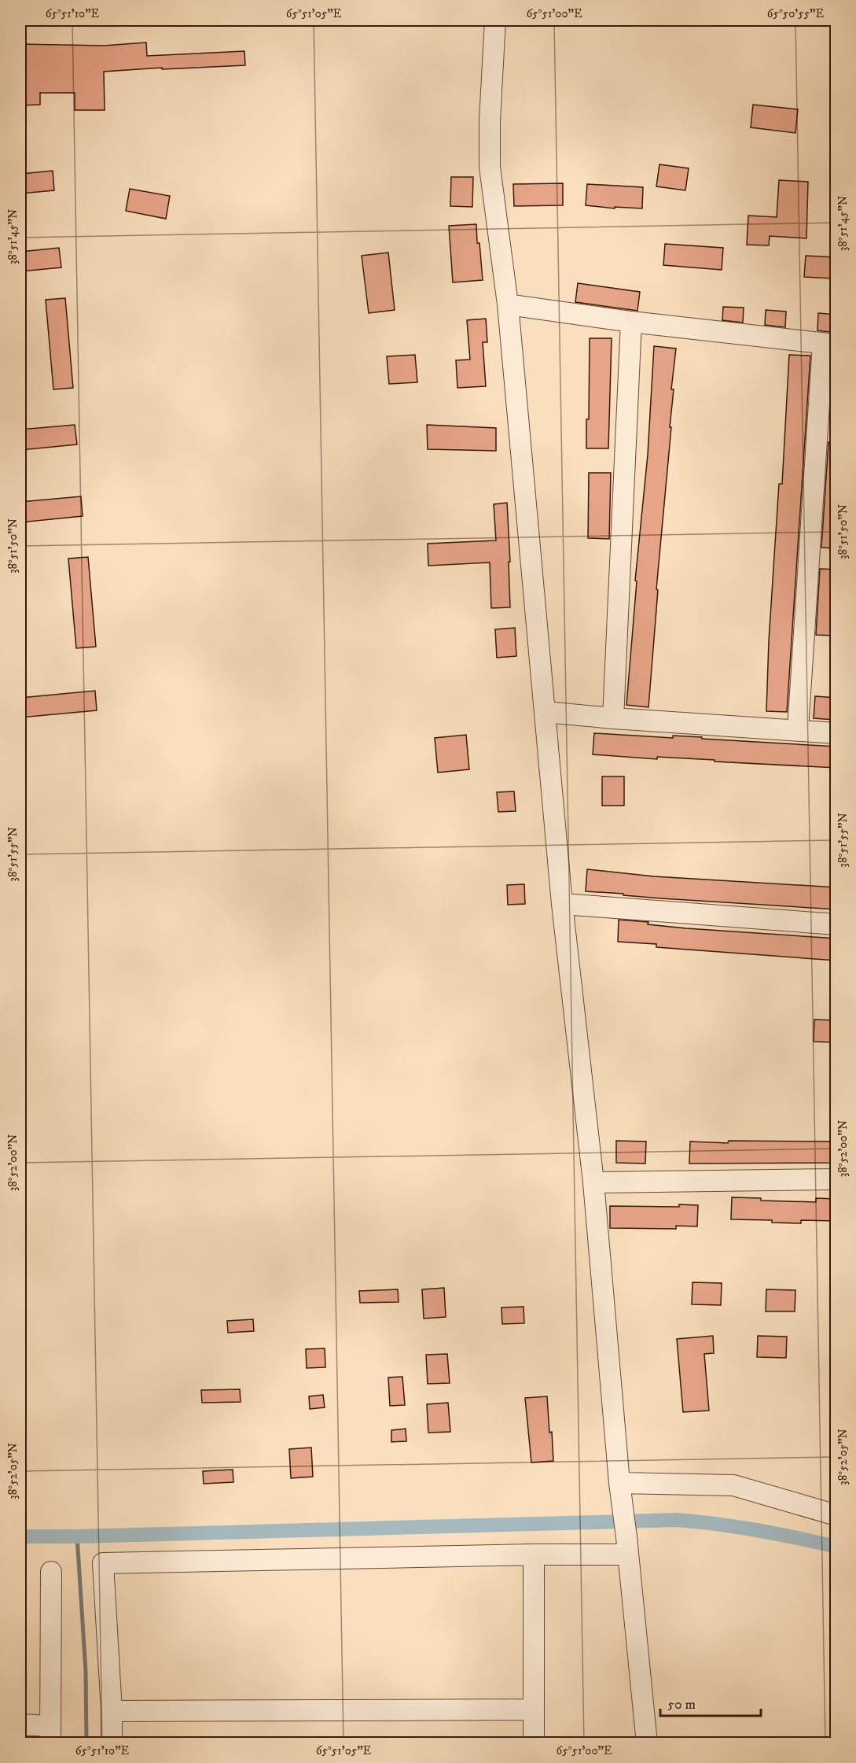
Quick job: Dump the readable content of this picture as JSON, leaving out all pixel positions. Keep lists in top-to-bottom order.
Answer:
{
  "scale_bar": "50 m",
  "coordinates": [
    "65°51'10\"E",
    "65°51'05\"E",
    "65°51'00\"E",
    "65°50'55\"E",
    "38°51'45\"N",
    "38°51'50\"N",
    "38°51'55\"N",
    "38°52'00\"N",
    "38°52'05\"N"
  ]
}
